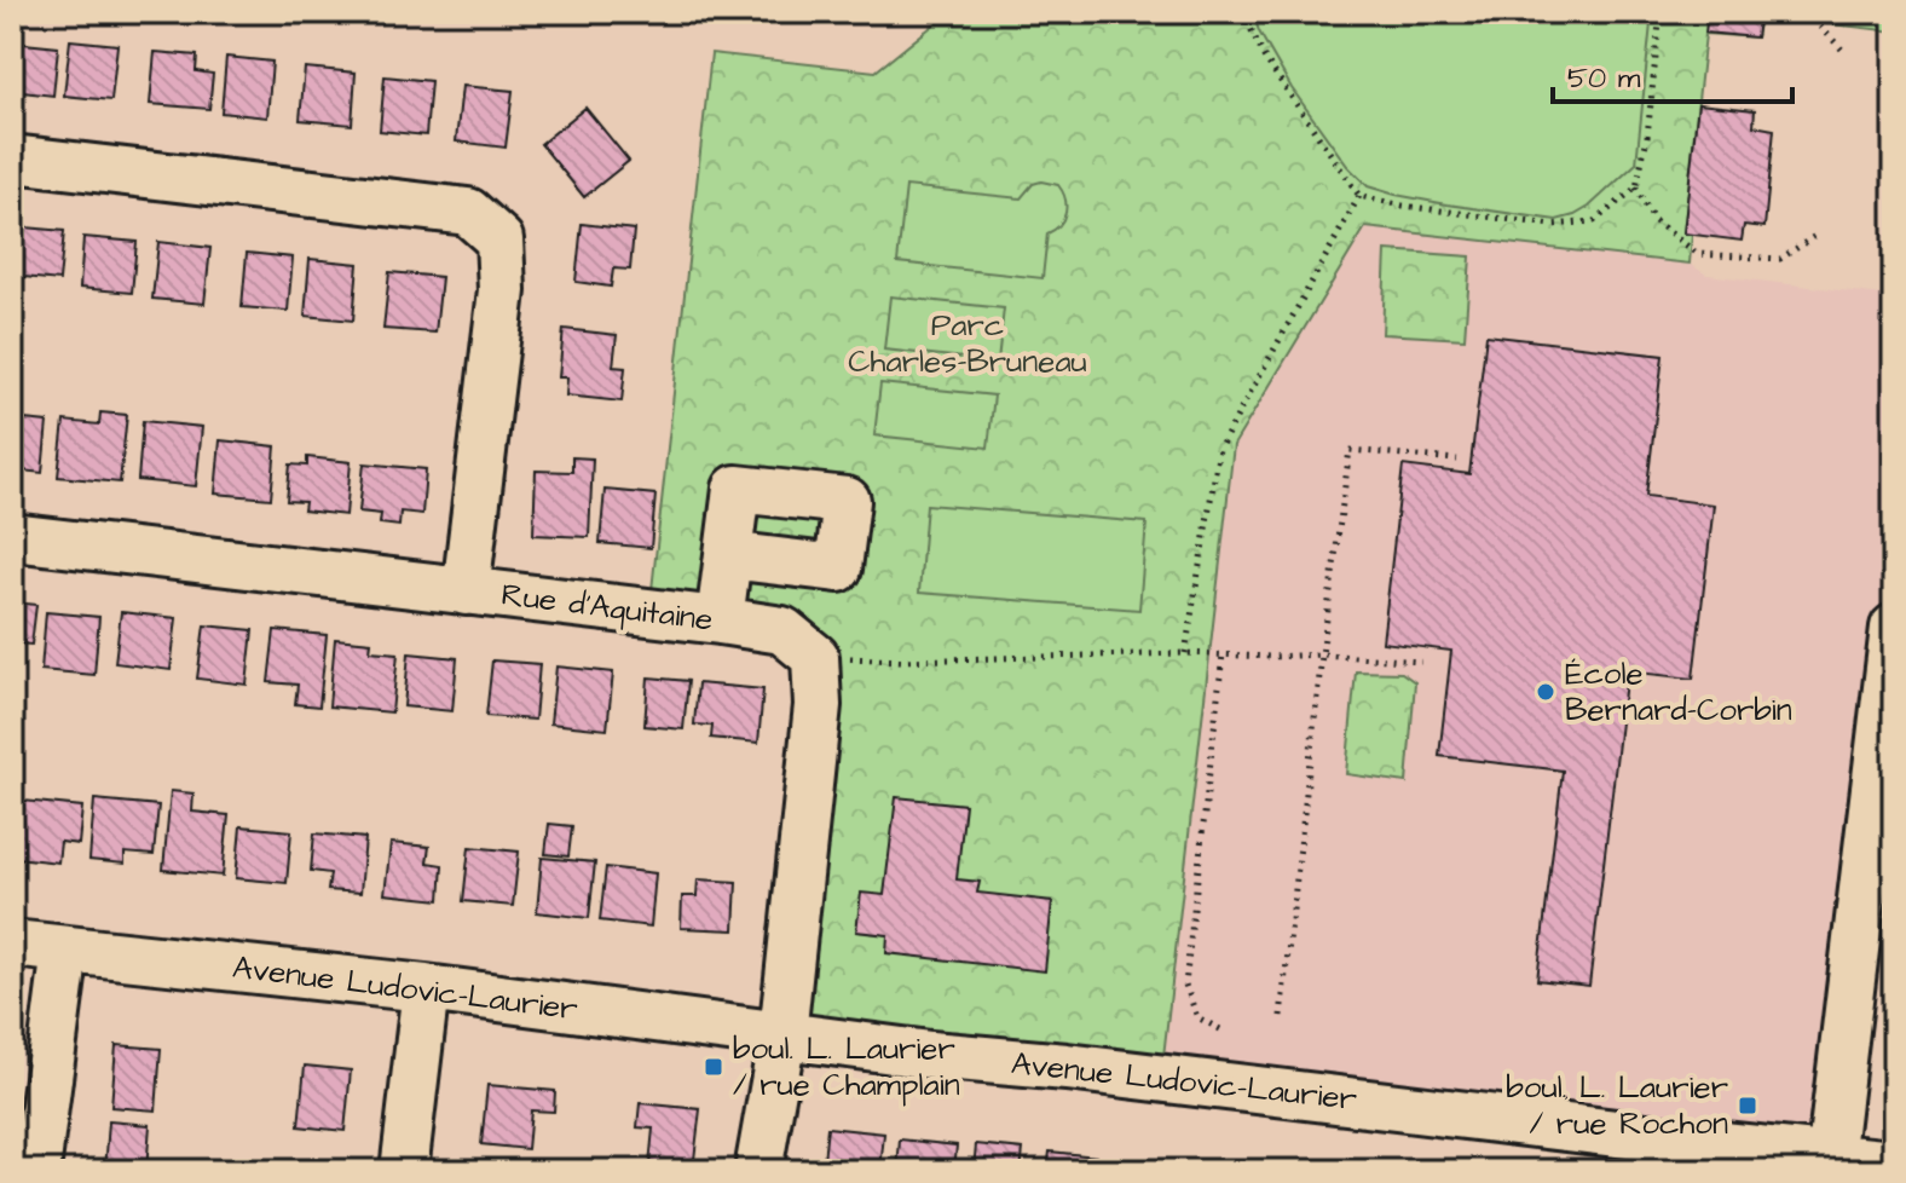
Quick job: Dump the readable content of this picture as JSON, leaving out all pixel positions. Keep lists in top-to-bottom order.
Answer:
{
  "streets": {
    "street": ["Rue d'Aquitaine", "Avenue Ludovic-Laurier"]
  },
  "parks": ["Parc Charles-Bruneau"],
  "places": {
    "other": ["École Bernard-Corbin"],
    "transit": ["boul. L. Laurier / rue Champlain", "boul. L. Laurier / rue Rochon"]
  },
  "scale_bar": "50 m"
}
